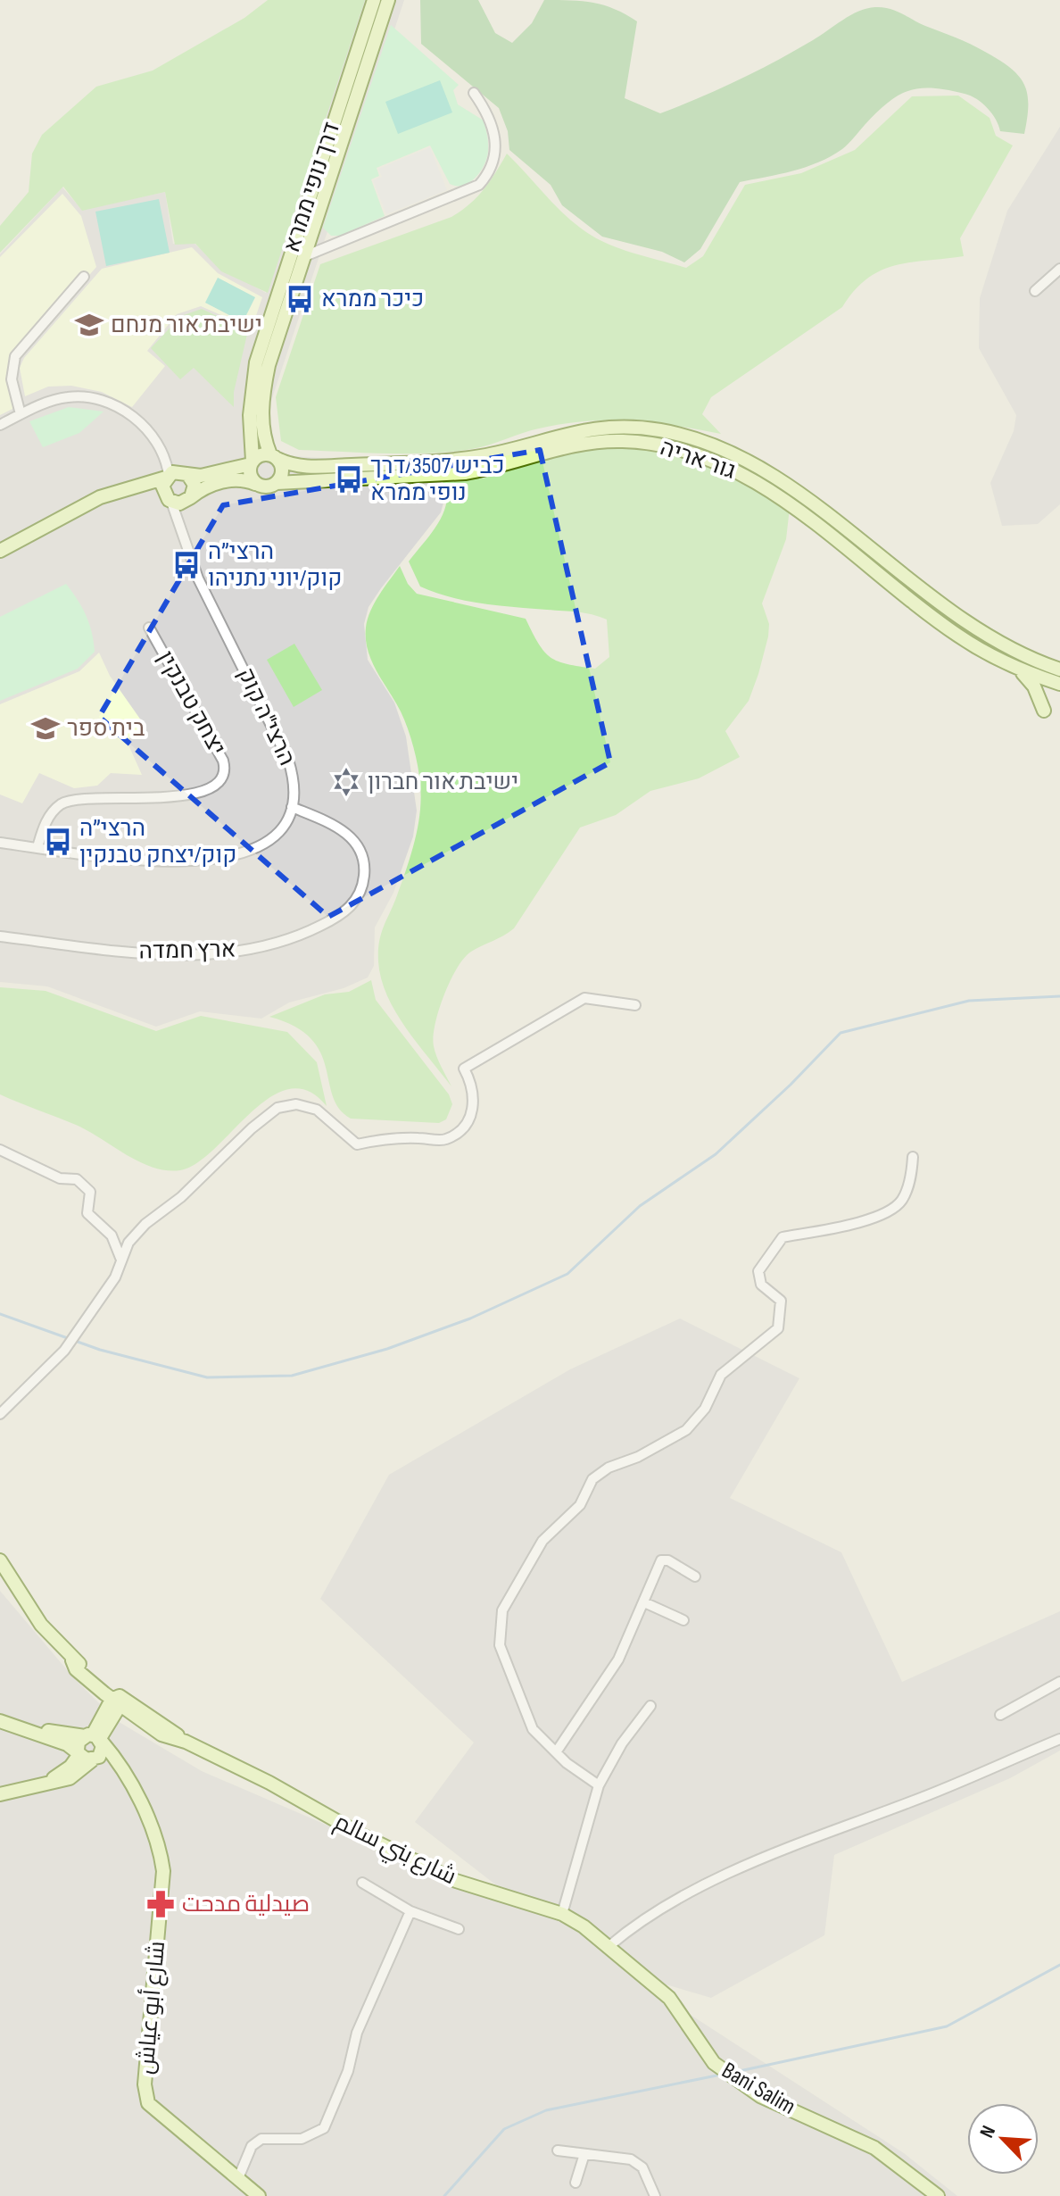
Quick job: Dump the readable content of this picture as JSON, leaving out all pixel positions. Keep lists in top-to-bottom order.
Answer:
{
  "streets": {
    "main road": [
      "דרך נופי ממרא",
      "גור אריה",
      "شارع بني سالم",
      "شارع أبو عياش",
      "Bani Salim"
    ],
    "street": ["יצחק טבנקין", "הרצי\"ה קוק", "ארץ חמדה"]
  },
  "crossings": [
    ["דרך נופי ממרא", "גור אריה"],
    ["הרצי\"ה קוק", "ארץ חמדה"],
    ["شارع بني سالم", "Bani Salim"]
  ],
  "places": {
    "bus stop": [
      "כיכר ממרא",
      "כביש 3507/דרך נופי ממרא",
      "הרצי״ה קוק/יוני נתניהו",
      "הרצי״ה קוק/יצחק טבנקין"
    ],
    "school or university": ["ישיבת אור מנחם", "בית ספר"],
    "synagogue": ["ישיבת אור חברון"],
    "pharmacy": ["صيدلية مدحت"]
  },
  "north": "top left"
}
